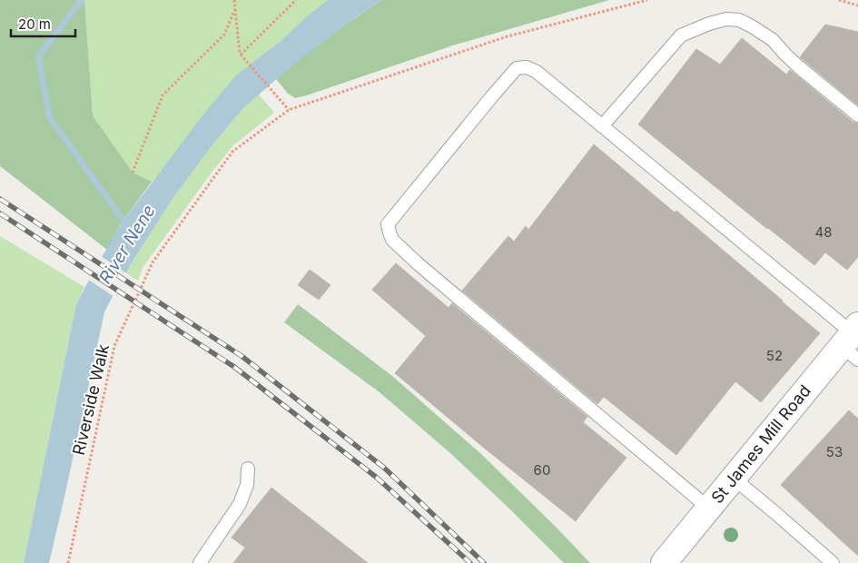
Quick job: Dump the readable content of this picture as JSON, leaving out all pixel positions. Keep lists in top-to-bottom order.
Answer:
{
  "streets": {
    "street": ["St James Mill Road"],
    "path": ["Riverside Walk"]
  },
  "water": ["River Nene"],
  "house_numbers": [
    "48",
    "52",
    "53",
    "60"
  ],
  "scale_bar": "20 m"
}
